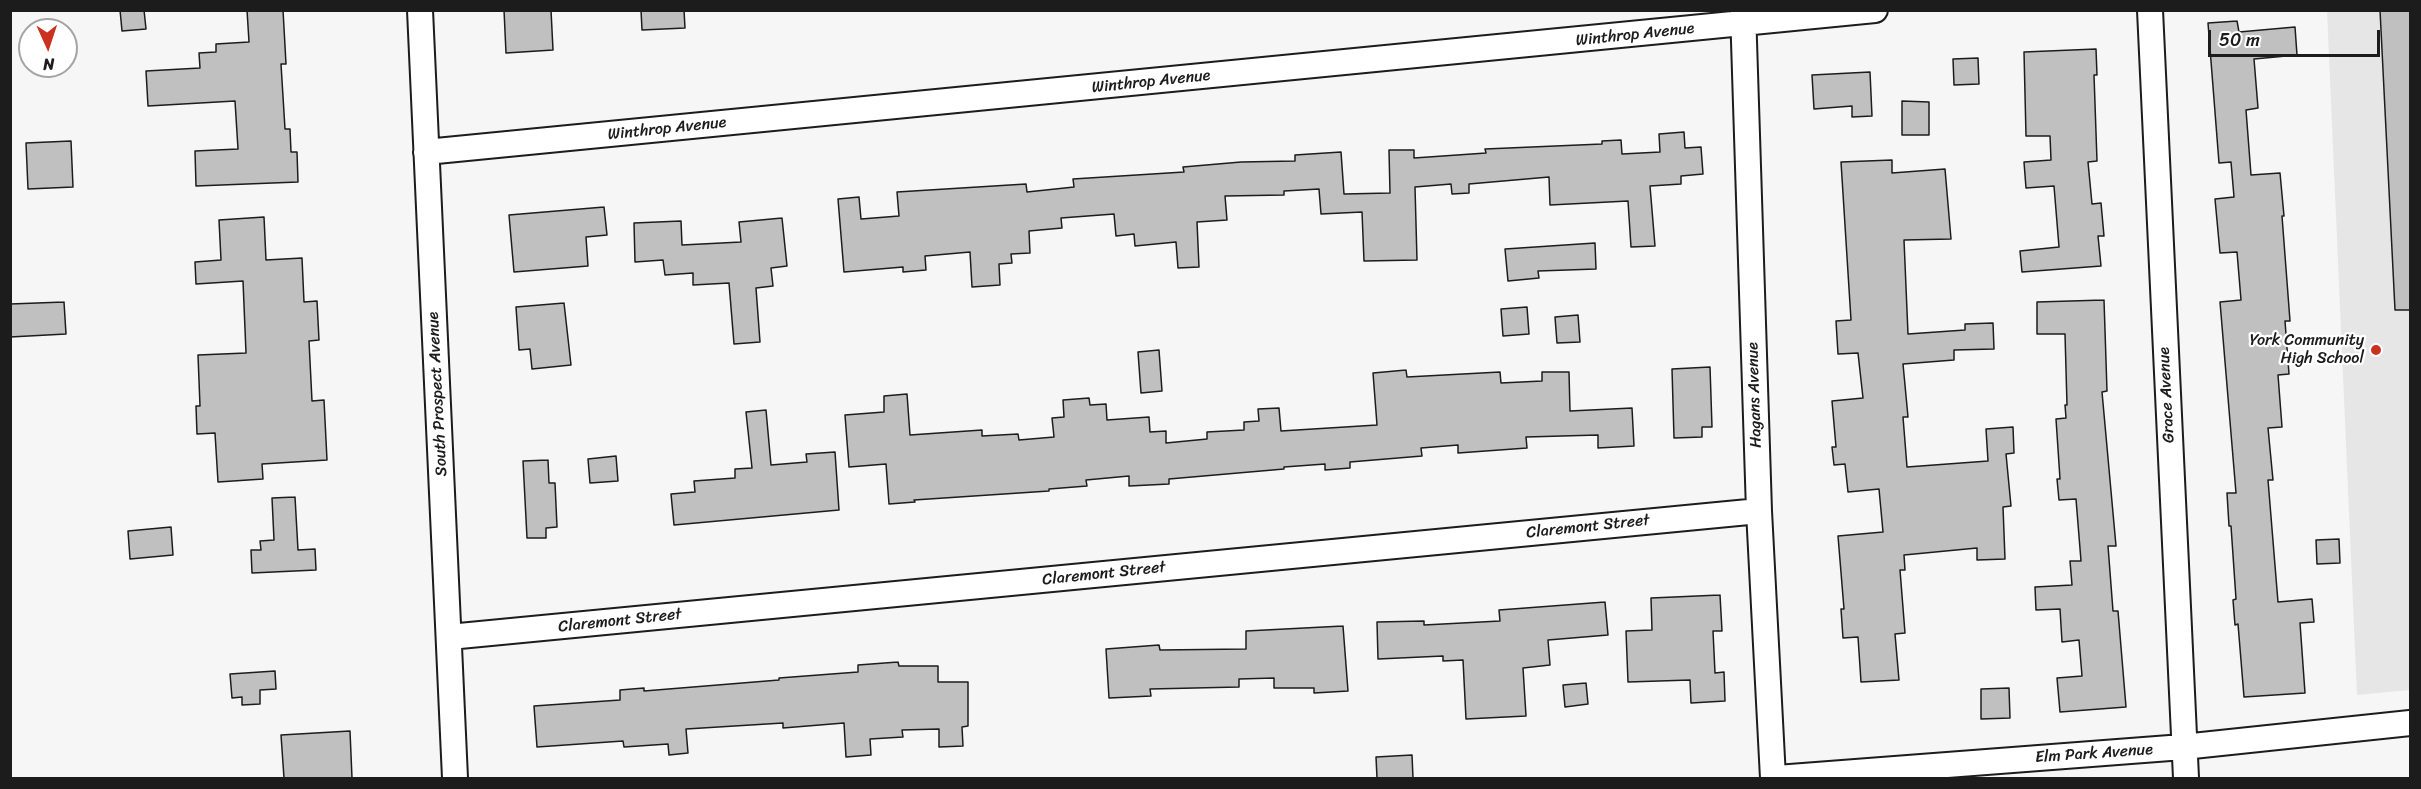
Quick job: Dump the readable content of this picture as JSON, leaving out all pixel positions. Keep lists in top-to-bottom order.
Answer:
{
  "streets": {
    "street": [
      "Winthrop Avenue",
      "South Prospect Avenue",
      "Hagans Avenue",
      "Grace Avenue",
      "Claremont Street",
      "Elm Park Avenue"
    ]
  },
  "crossings": [
    ["Winthrop Avenue", "South Prospect Avenue"],
    ["Winthrop Avenue", "Hagans Avenue"],
    ["South Prospect Avenue", "Claremont Street"],
    ["Hagans Avenue", "Claremont Street"],
    ["Hagans Avenue", "Elm Park Avenue"],
    ["Grace Avenue", "Elm Park Avenue"]
  ],
  "places": ["York Community High School"],
  "scale_bar": "50 m",
  "north": "bottom"
}
